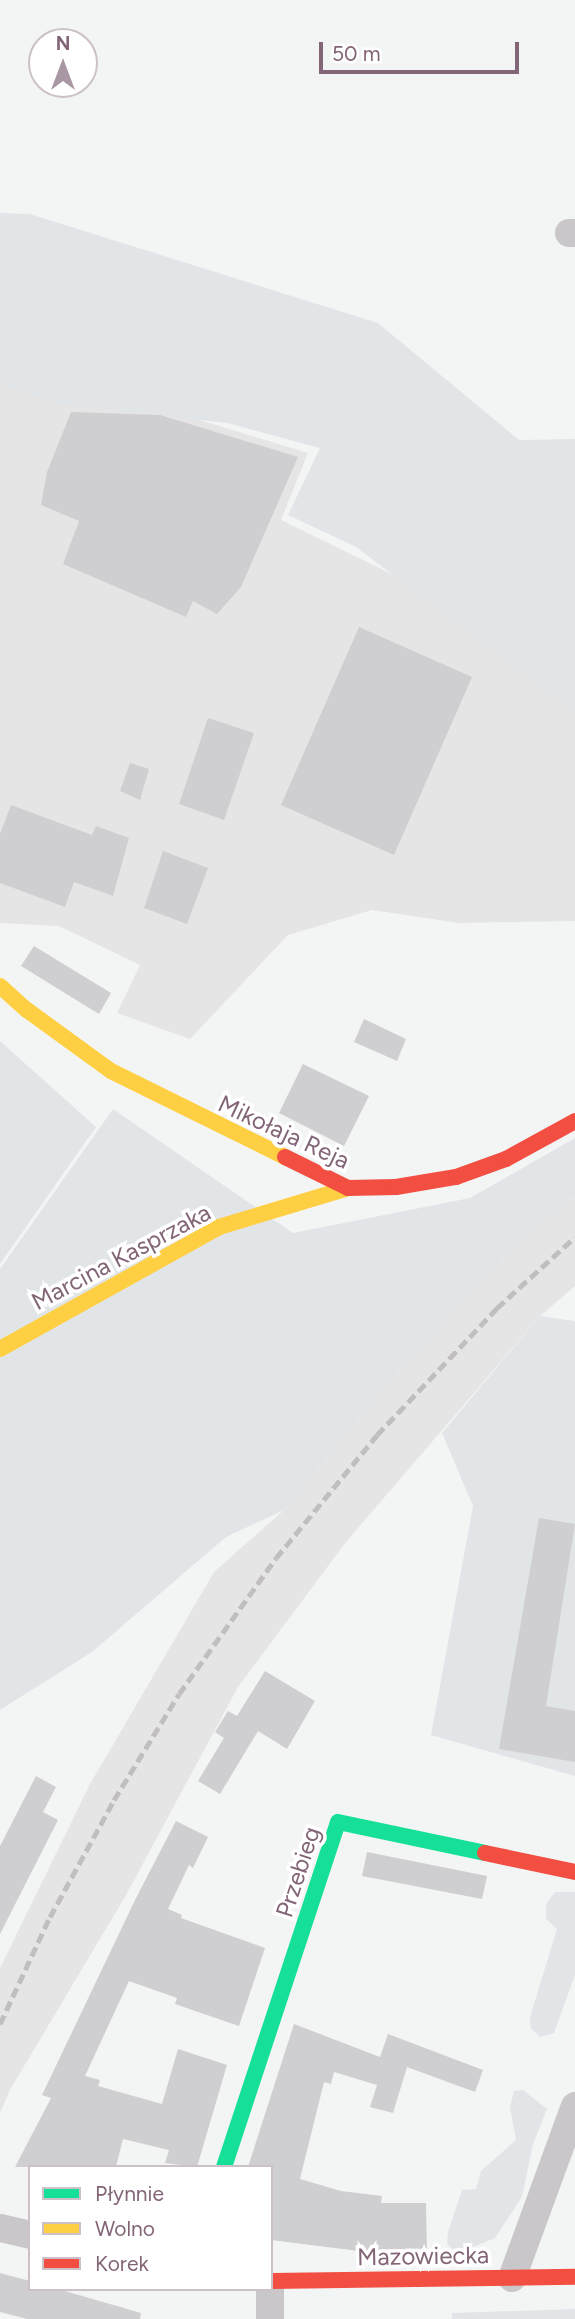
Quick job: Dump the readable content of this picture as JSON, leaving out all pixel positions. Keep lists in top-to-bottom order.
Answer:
{
  "streets": {
    "street": [
      "Mikołaja Reja",
      "Marcina Kasprzaka",
      "Przebieg",
      "Mazowiecka"
    ]
  },
  "crossings": [
    ["Mikołaja Reja", "Marcina Kasprzaka"]
  ],
  "legend": ["Płynnie", "Wolno", "Korek"],
  "scale_bar": "50 m",
  "north": "top"
}
